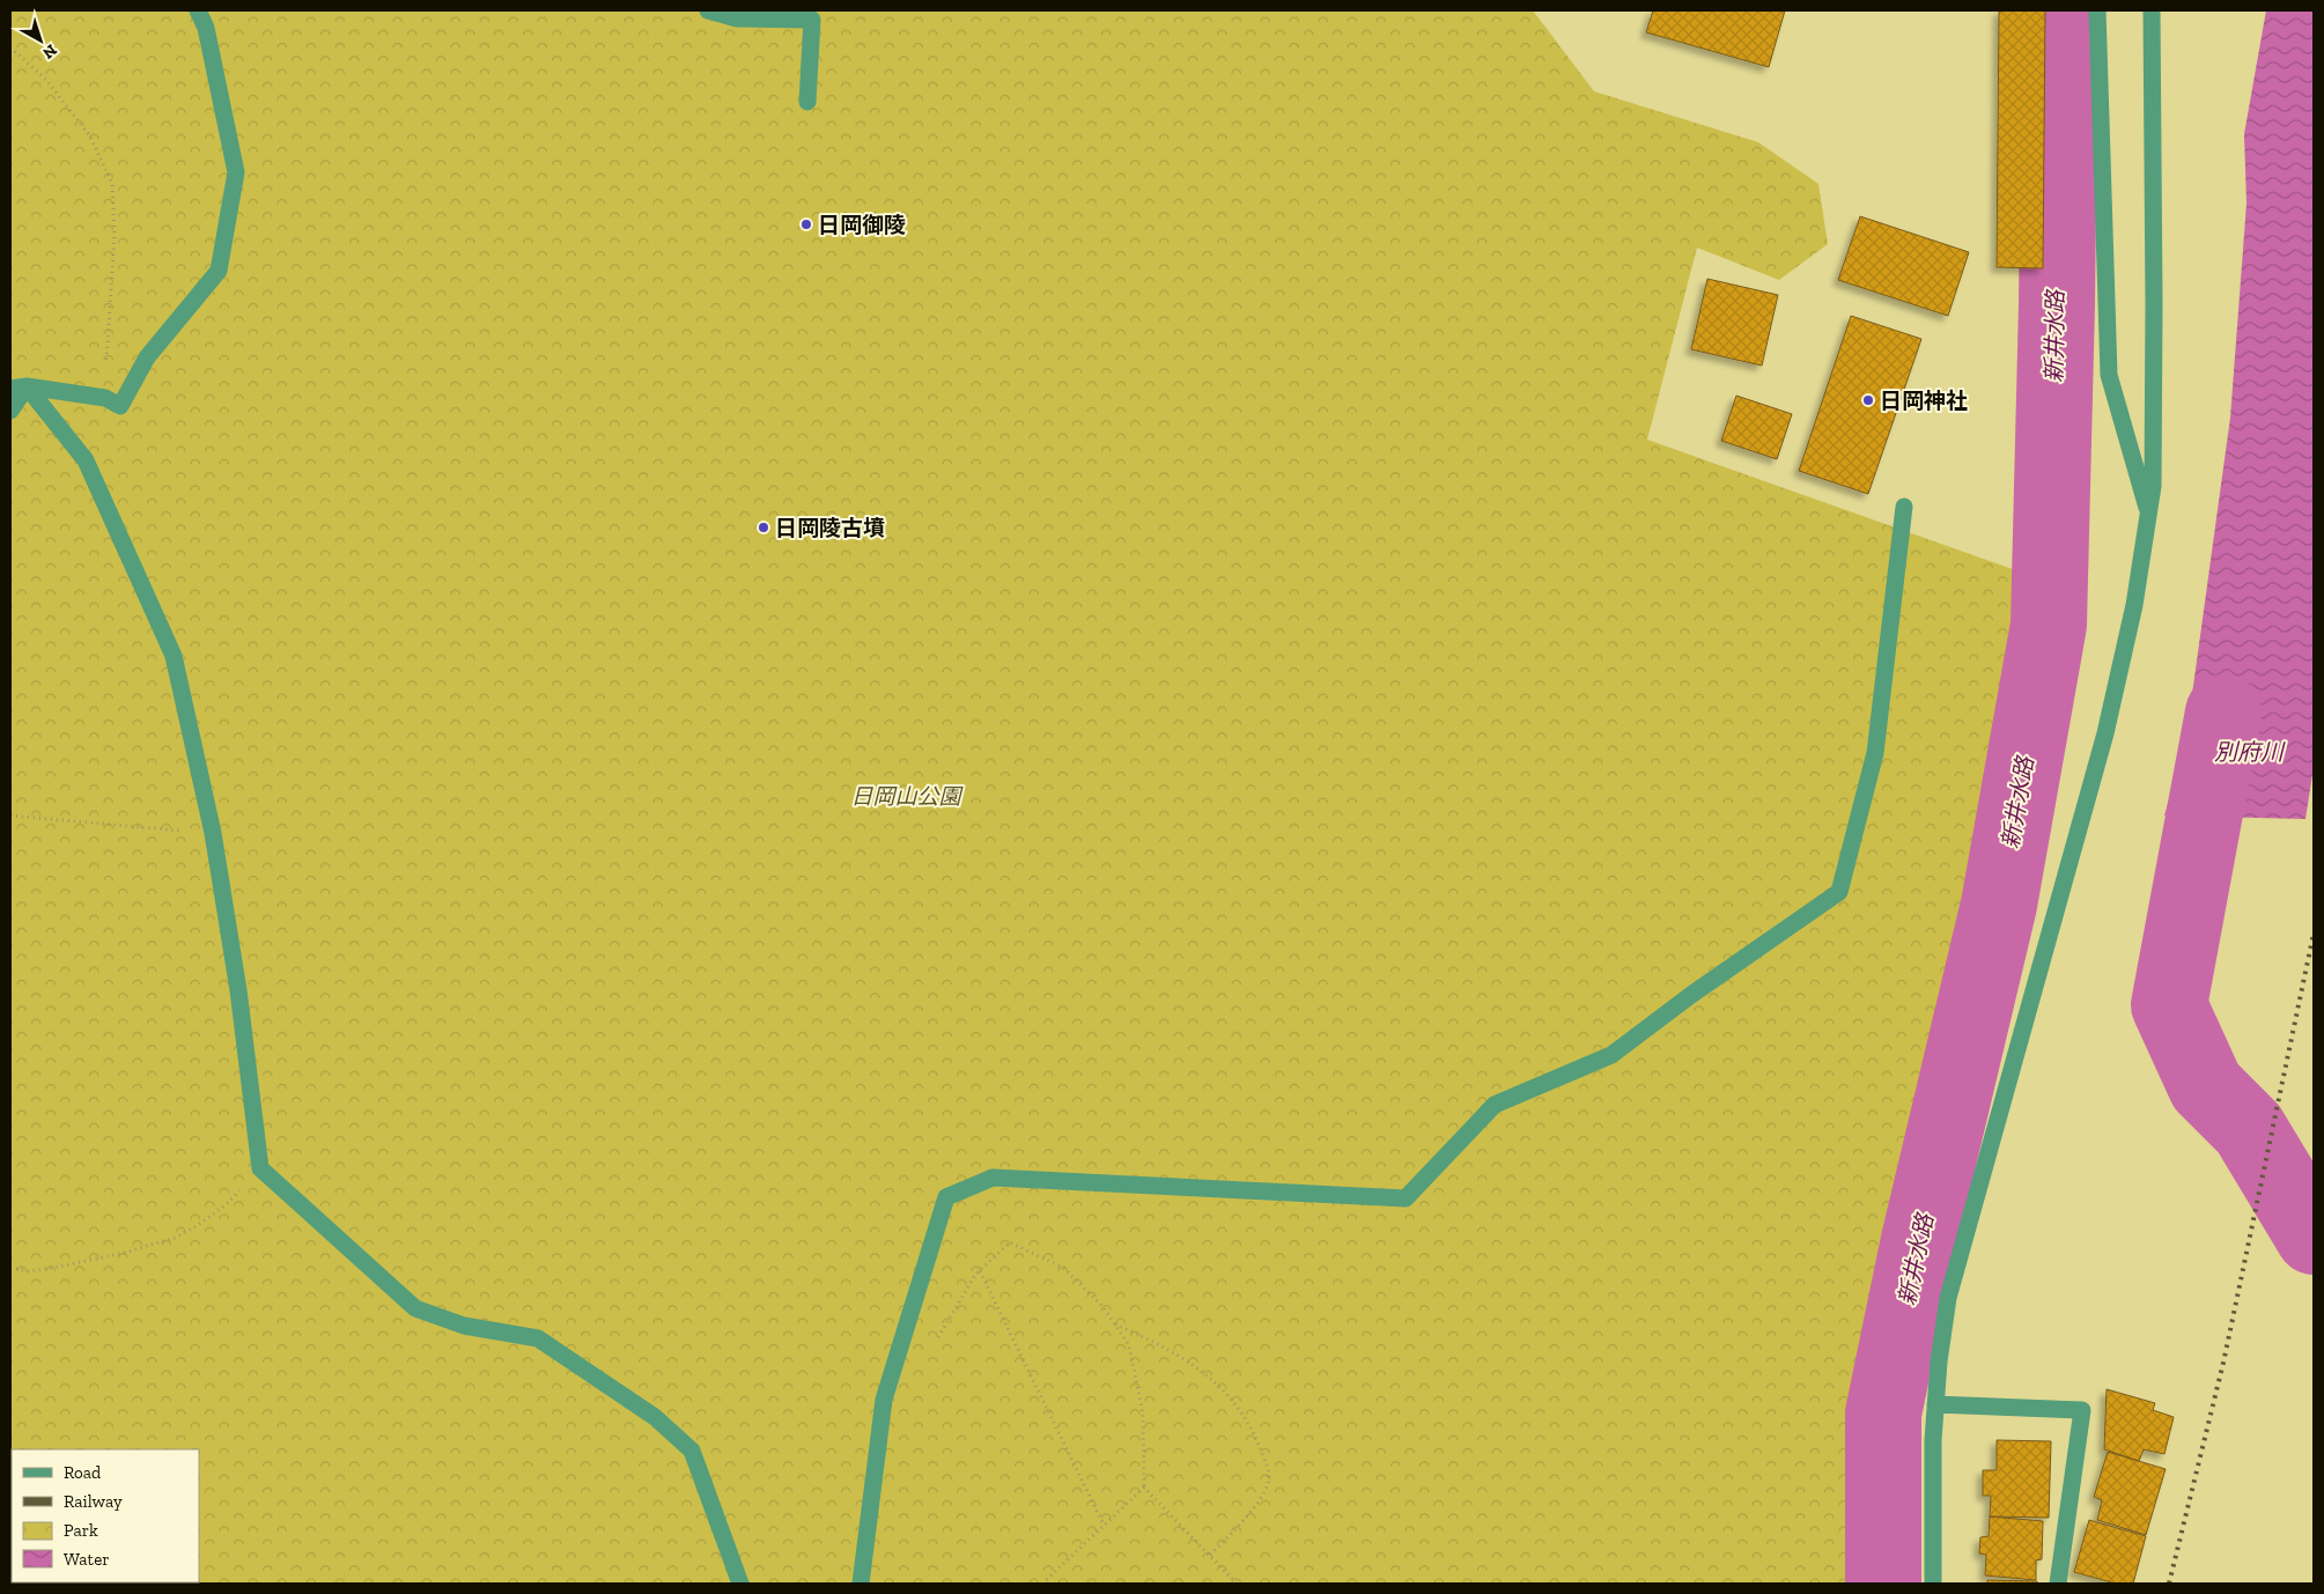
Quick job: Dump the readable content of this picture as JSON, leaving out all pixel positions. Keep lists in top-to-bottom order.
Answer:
{
  "water": ["新井水路", "別府川"],
  "parks": ["日岡山公園"],
  "places": ["日岡御陵", "日岡神社", "日岡陵古墳"],
  "legend": [
    "Road",
    "Railway",
    "Park",
    "Water"
  ],
  "north": "bottom right"
}
